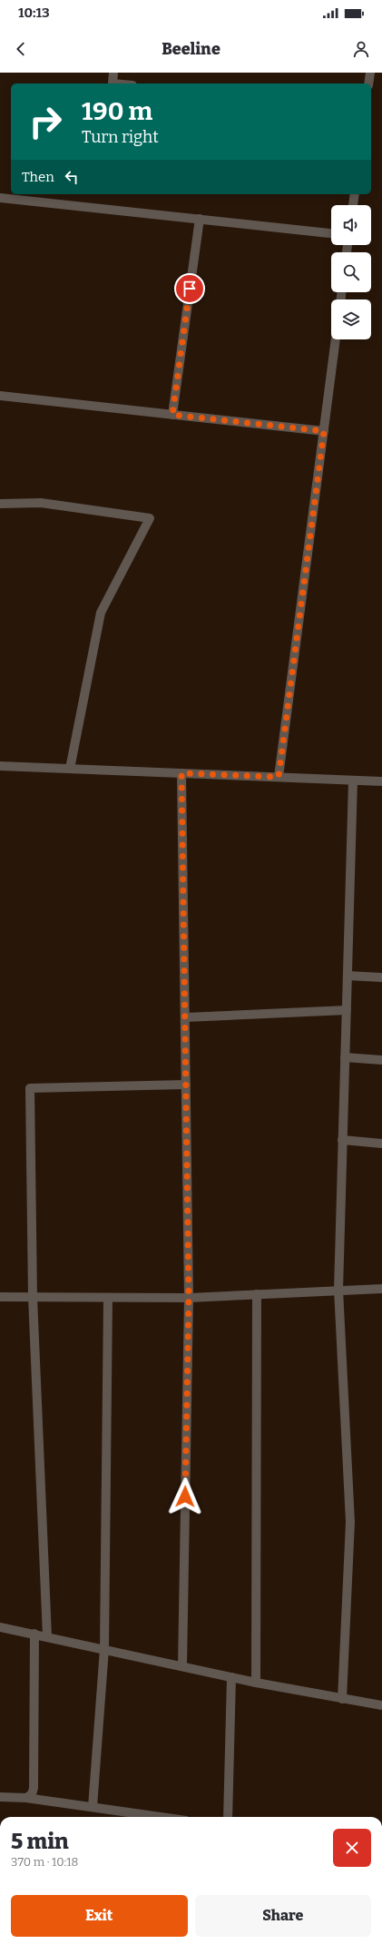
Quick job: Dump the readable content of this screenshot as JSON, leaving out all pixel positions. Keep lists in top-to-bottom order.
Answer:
{
  "page": {
    "status": "10:13",
    "header": "Beeline",
    "turn": ["190 m", "Turn right"],
    "then": "Then",
    "heading": ["5 min", "370 m · 10:18"],
    "buttons": ["Exit", "Share"]
  }
}
